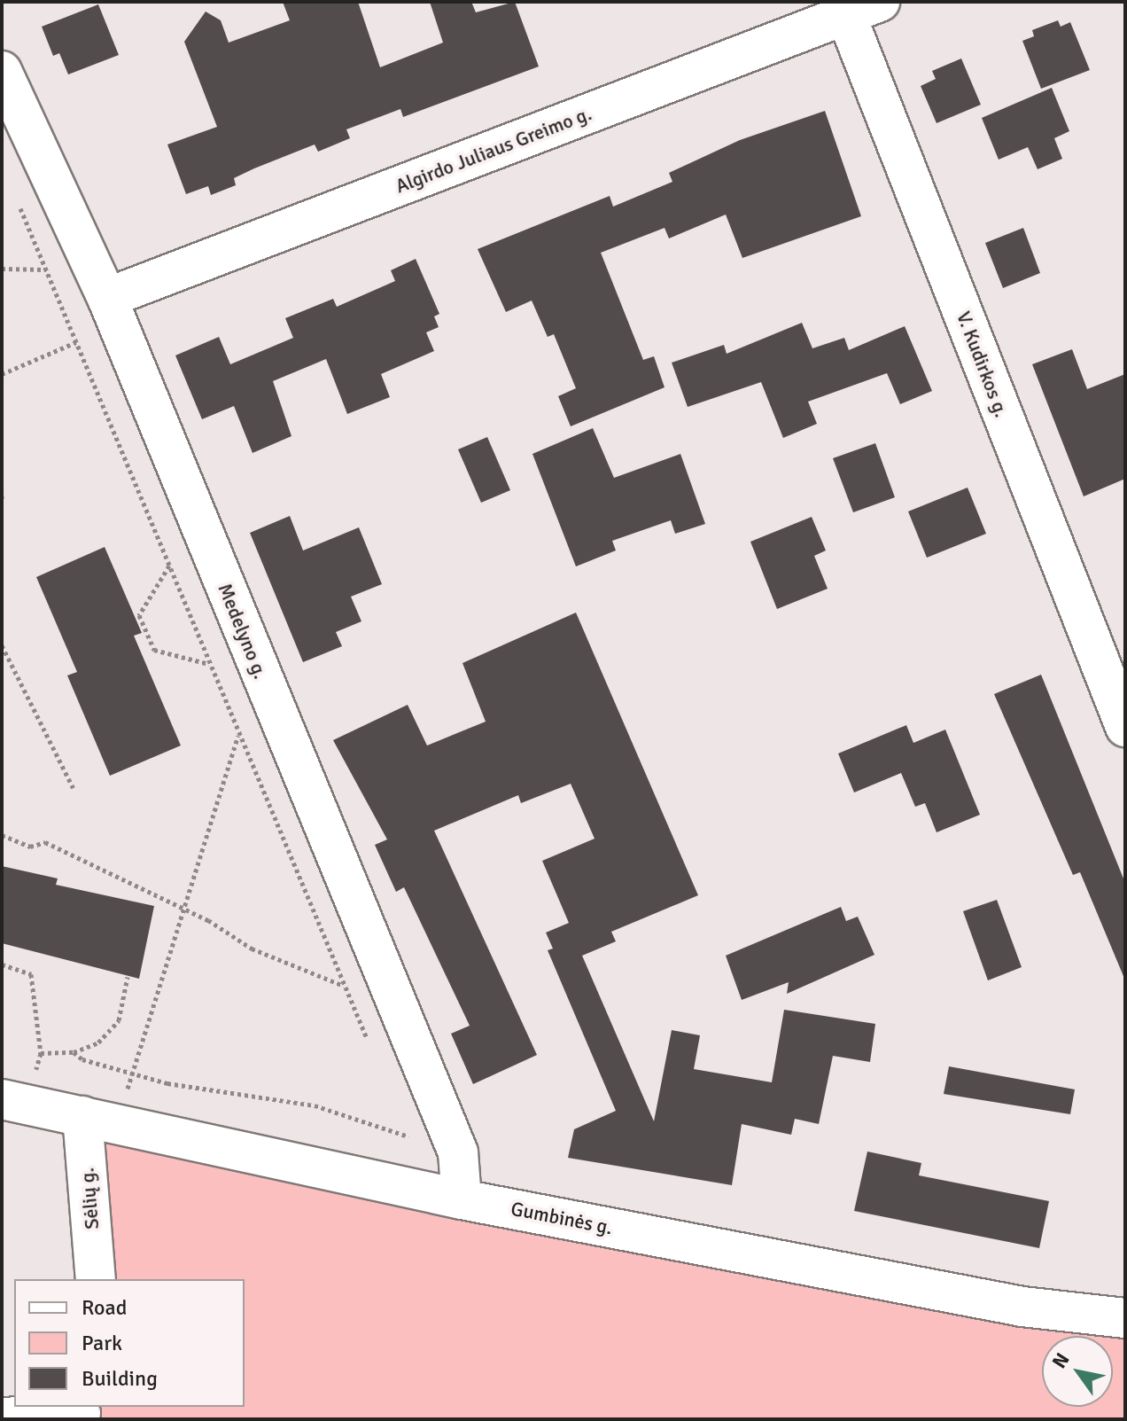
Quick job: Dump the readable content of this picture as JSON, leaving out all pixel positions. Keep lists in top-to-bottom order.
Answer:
{
  "streets": {
    "street": [
      "Algirdo Juliaus Greimo g.",
      "V. Kudirkos g.",
      "Medelyno g.",
      "Sėlių g.",
      "Gumbinės g."
    ]
  },
  "crossings": [
    ["Algirdo Juliaus Greimo g.", "V. Kudirkos g."],
    ["Algirdo Juliaus Greimo g.", "Medelyno g."],
    ["Medelyno g.", "Gumbinės g."],
    ["Sėlių g.", "Gumbinės g."]
  ],
  "legend": ["Road", "Park", "Building"],
  "north": "top left"
}
